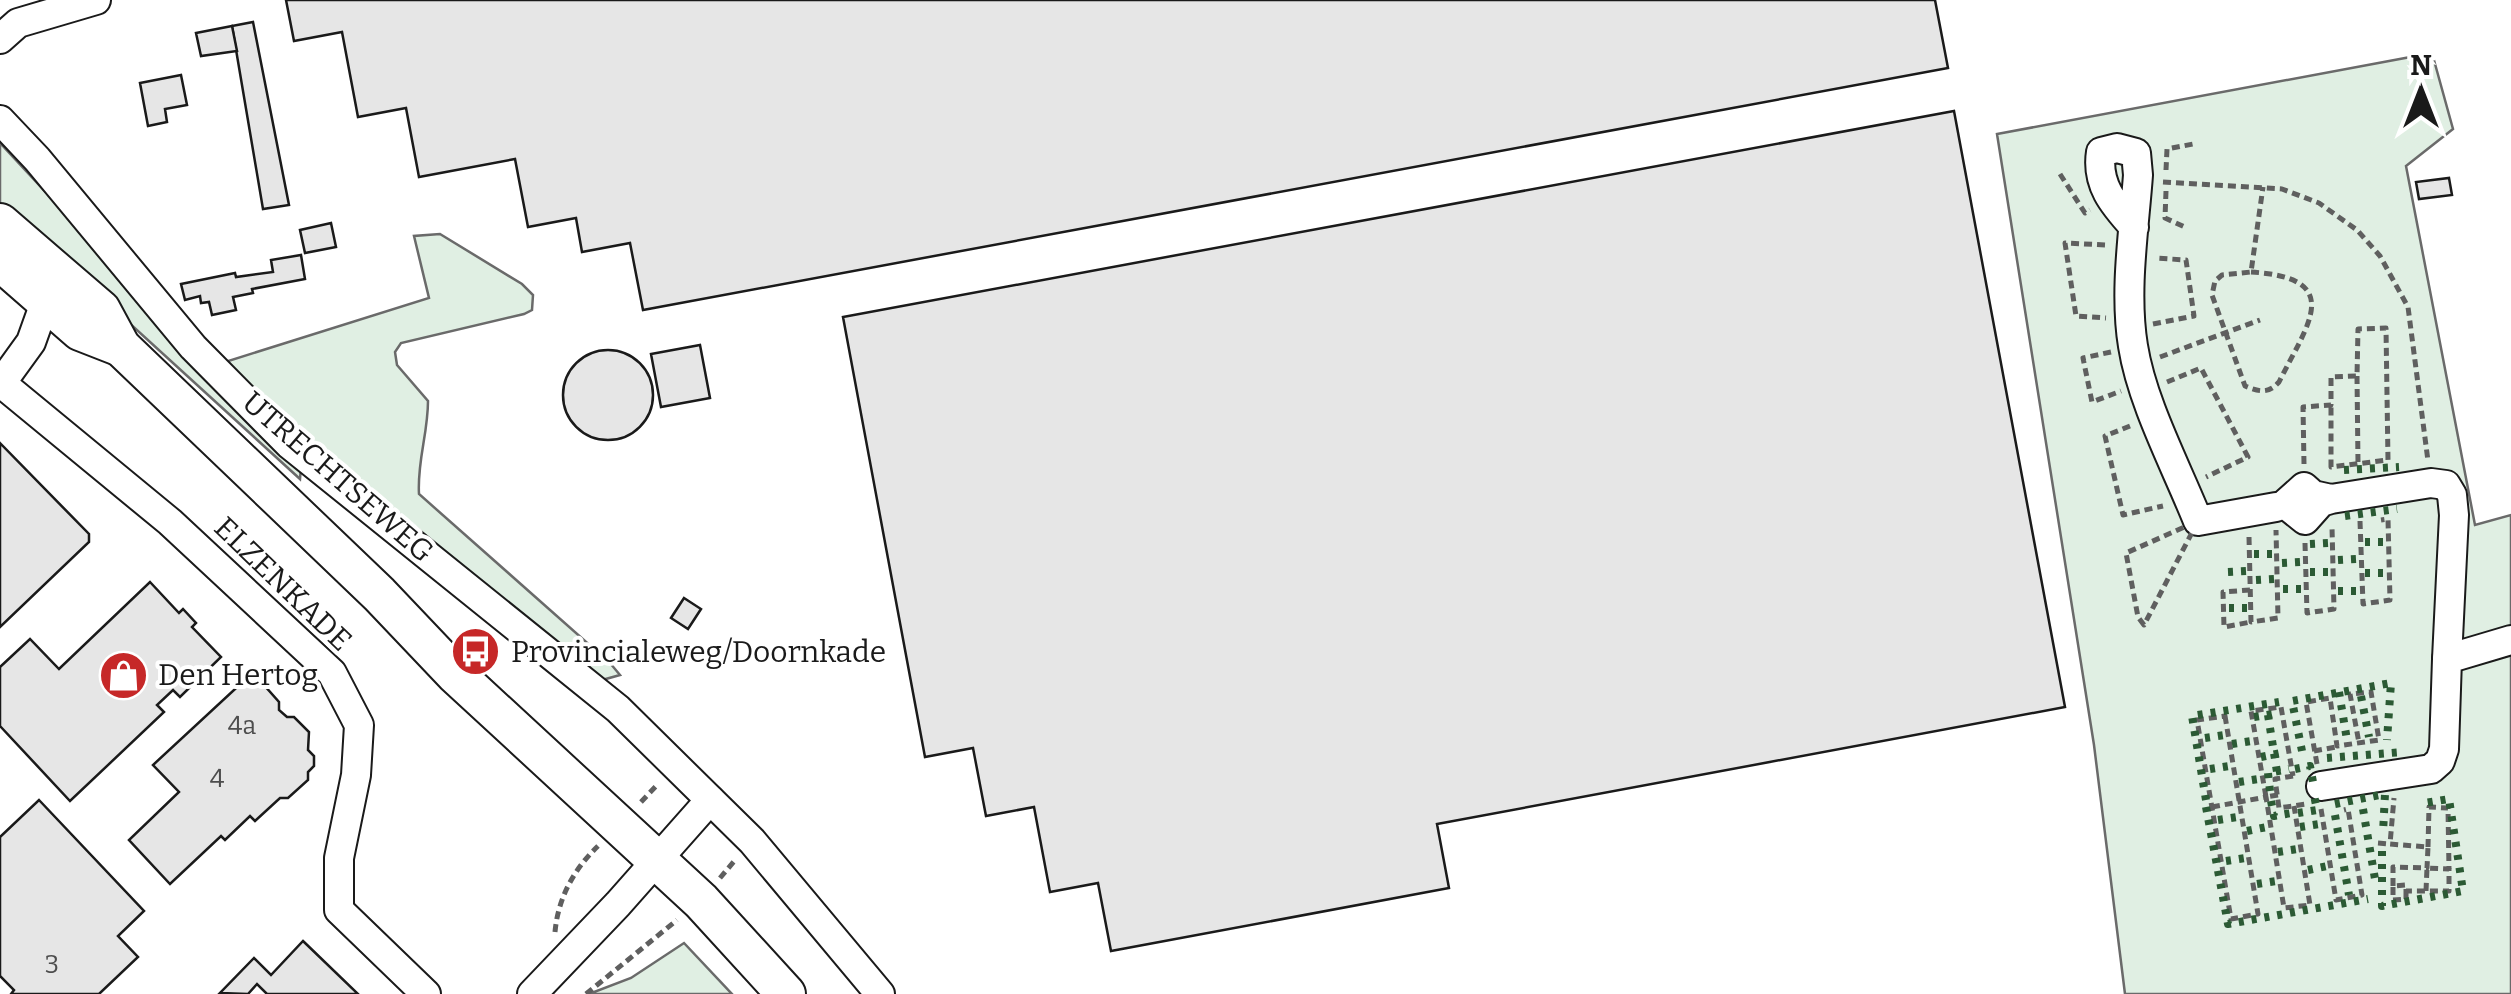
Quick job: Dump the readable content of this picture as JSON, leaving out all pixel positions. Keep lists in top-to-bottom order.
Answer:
{
  "streets": {
    "main road": ["UTRECHTSEWEG"],
    "street": ["ELZENKADE"]
  },
  "crossings": [
    ["UTRECHTSEWEG", "ELZENKADE"]
  ],
  "places": {
    "bus stop": ["Provincialeweg/Doornkade"],
    "shop": ["Den Hertog"]
  },
  "house_numbers": ["4a", "4", "3"],
  "north": "top"
}
